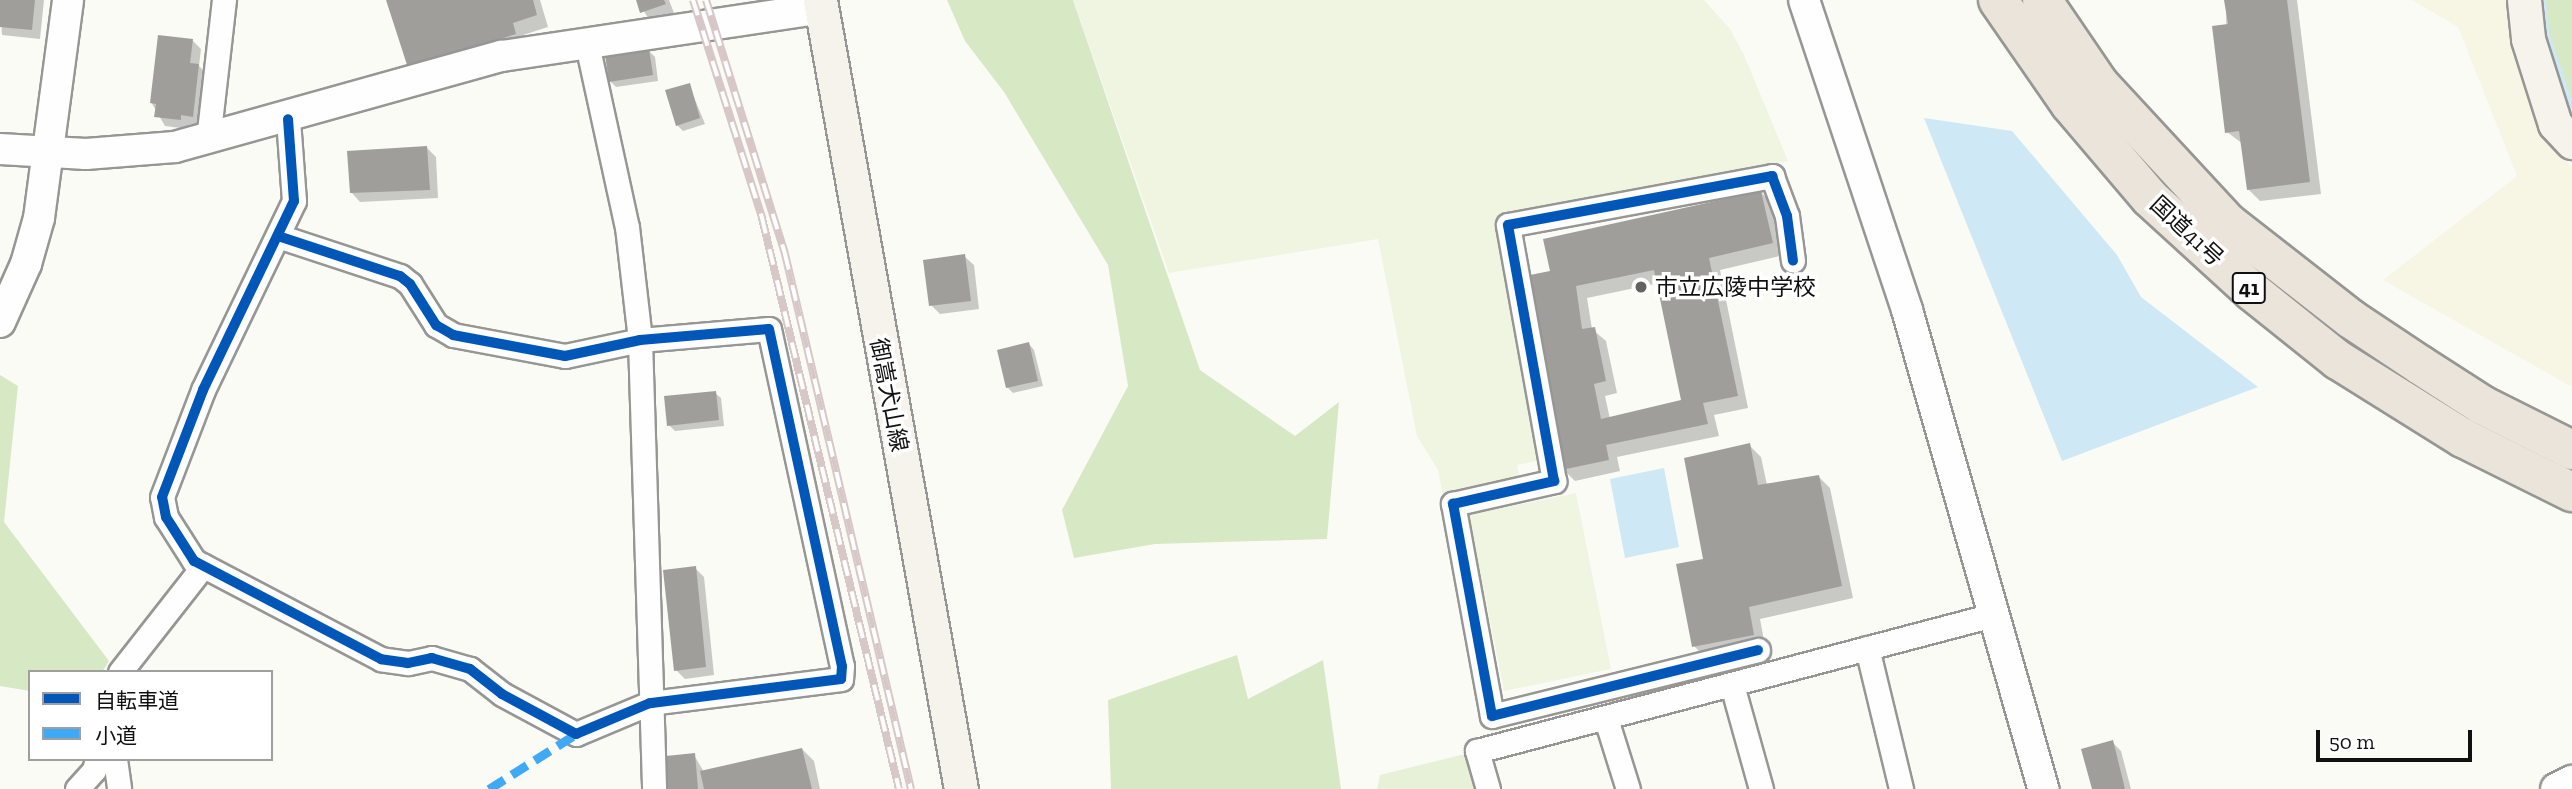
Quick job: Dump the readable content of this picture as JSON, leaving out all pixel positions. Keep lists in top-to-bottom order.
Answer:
{
  "streets": {
    "highway": ["国道41号", "41"],
    "main road": ["御嵩犬山線"]
  },
  "places": ["市立広陵中学校"],
  "legend": ["自転車道", "小道"],
  "scale_bar": "50 m"
}
